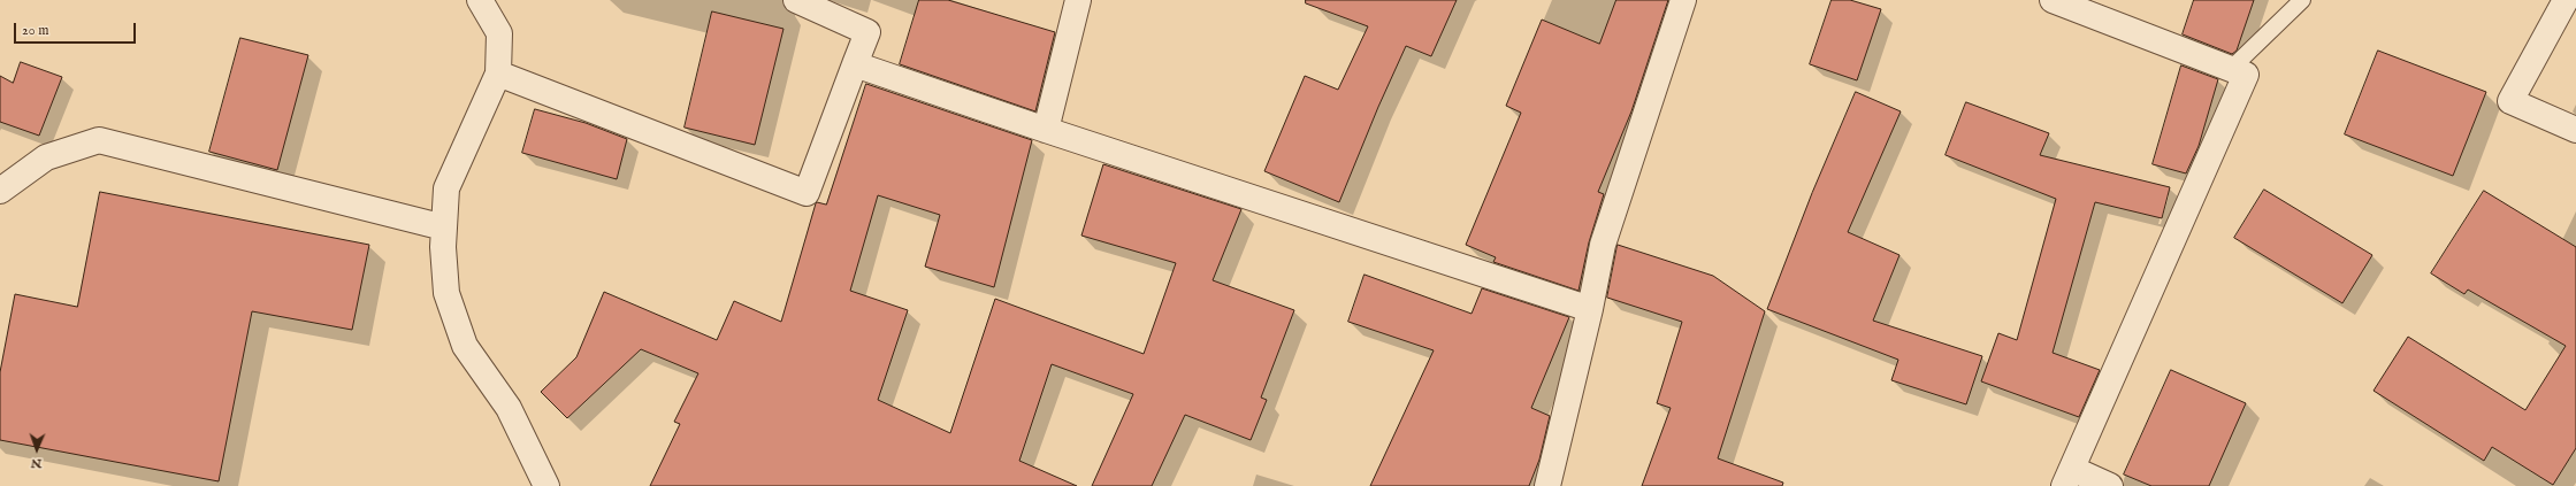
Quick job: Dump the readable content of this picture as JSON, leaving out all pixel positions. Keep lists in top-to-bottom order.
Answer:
{
  "scale_bar": "20 m",
  "north": "bottom"
}
